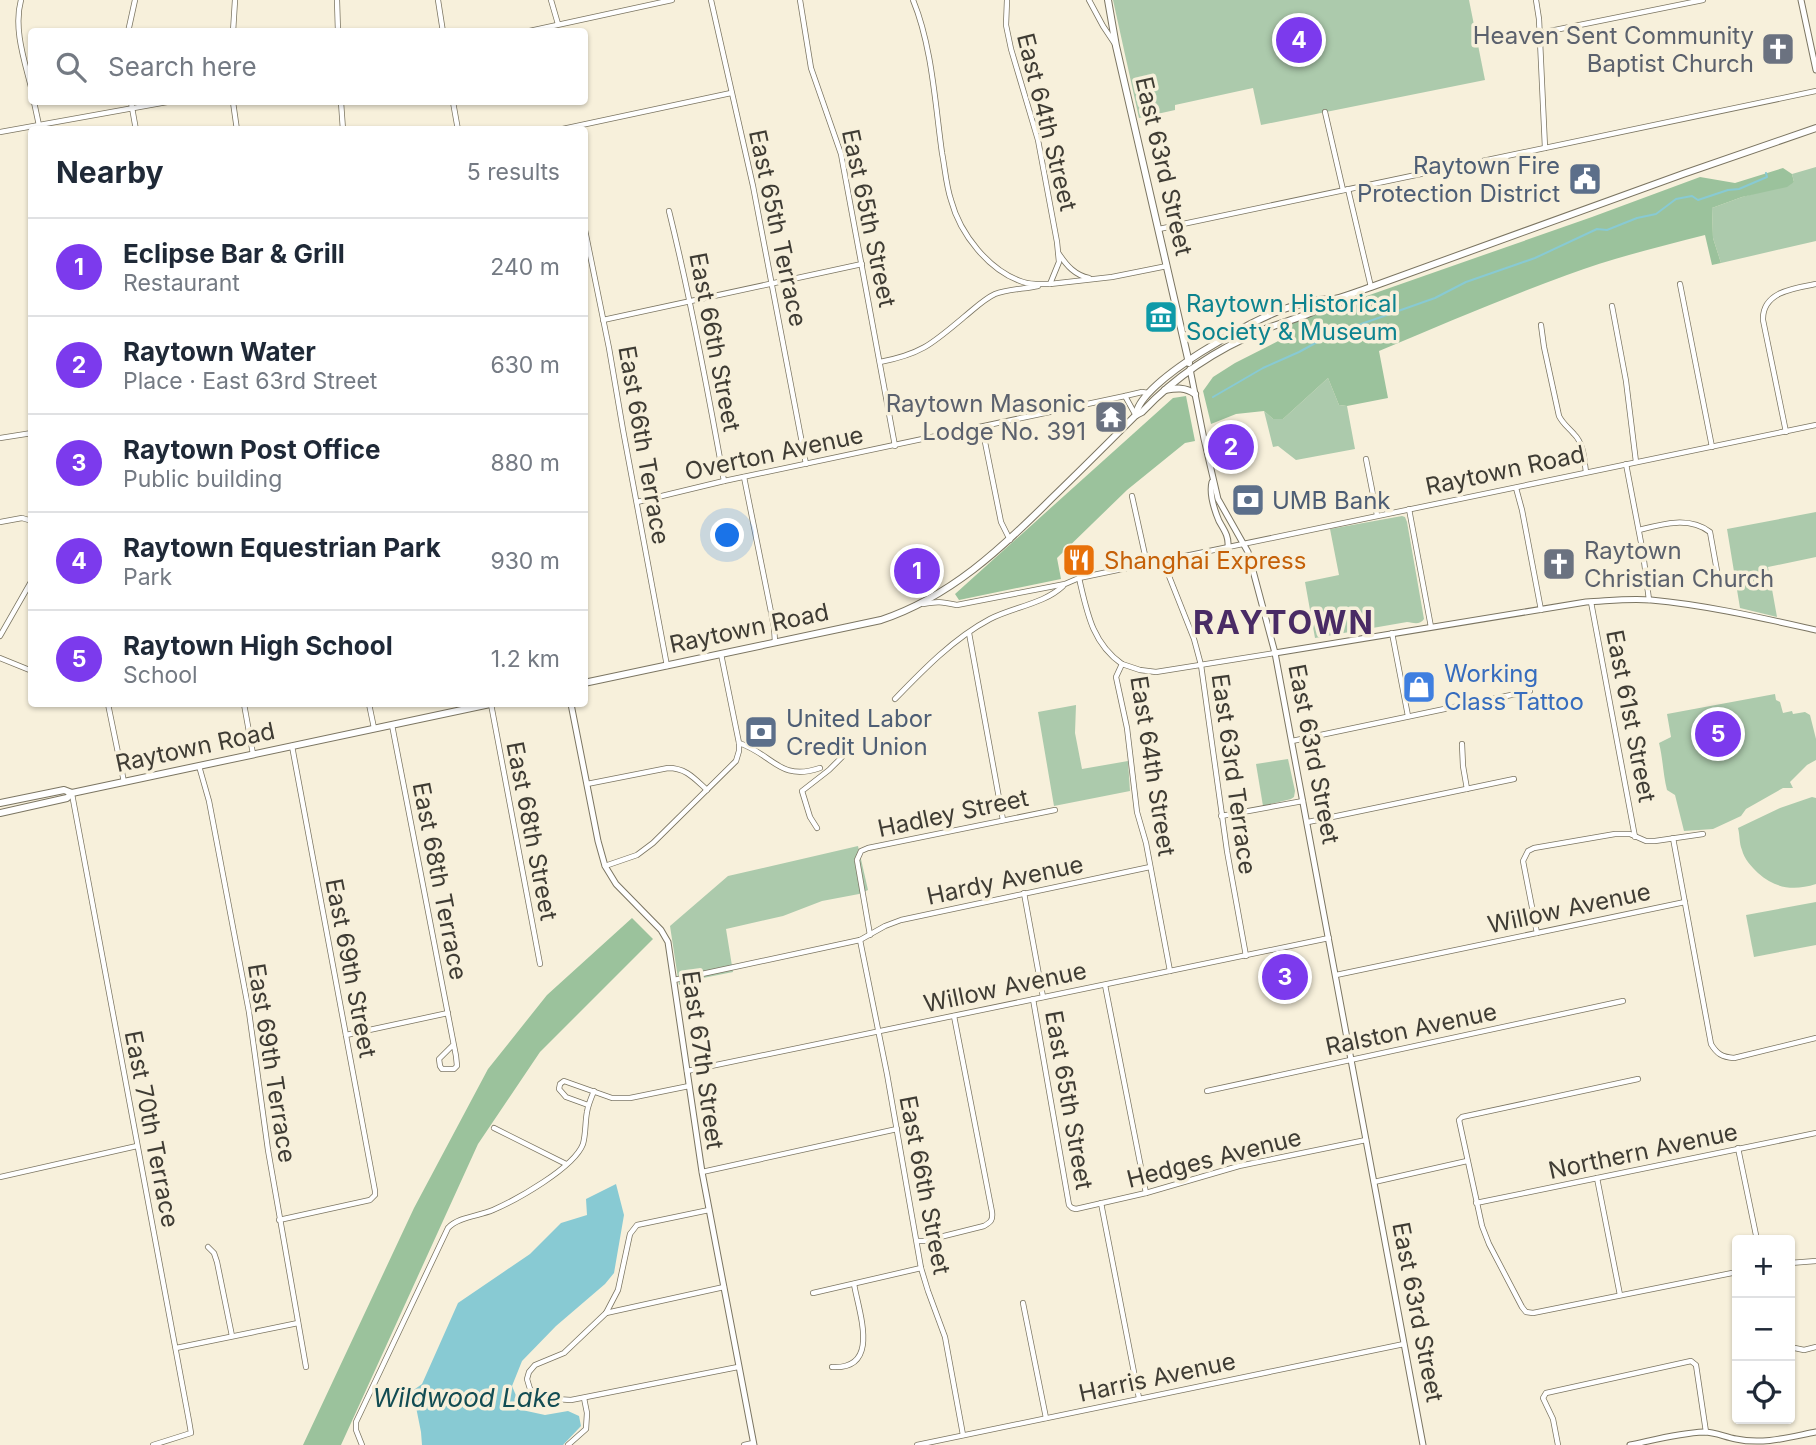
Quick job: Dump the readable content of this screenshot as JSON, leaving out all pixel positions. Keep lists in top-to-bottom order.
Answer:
{
  "streets": {
    "main road": ["East 63rd Street", "Raytown Road"],
    "street": [
      "East 64th Street",
      "East 65th Street",
      "East 65th Terrace",
      "East 66th Street",
      "East 66th Terrace",
      "Overton Avenue",
      "East 61st Street",
      "East 63rd Terrace",
      "Hadley Street",
      "East 68th Street",
      "Hardy Avenue",
      "East 68th Terrace",
      "Willow Avenue",
      "East 69th Street",
      "Ralston Avenue",
      "East 67th Street",
      "East 69th Terrace",
      "East 70th Terrace",
      "Northern Avenue",
      "Hedges Avenue",
      "Harris Avenue"
    ]
  },
  "crossings": [
    ["East 64th Street", "Raytown Road"],
    ["East 64th Street", "Hardy Avenue"],
    ["East 64th Street", "Willow Avenue"],
    ["East 63rd Street", "Raytown Road"],
    ["East 63rd Street", "Willow Avenue"],
    ["East 63rd Street", "Ralston Avenue"],
    ["East 63rd Street", "Hedges Avenue"],
    ["East 63rd Street", "Harris Avenue"],
    ["East 65th Street", "Overton Avenue"],
    ["East 65th Street", "Hardy Avenue"],
    ["East 65th Street", "Willow Avenue"],
    ["East 65th Street", "Hedges Avenue"],
    ["East 65th Terrace", "Overton Avenue"],
    ["East 66th Street", "Overton Avenue"],
    ["East 66th Street", "Hardy Avenue"],
    ["East 66th Street", "Willow Avenue"],
    ["East 66th Street", "Harris Avenue"],
    ["East 66th Terrace", "Overton Avenue"],
    ["East 66th Terrace", "Raytown Road"],
    ["Raytown Road", "East 63rd Terrace"],
    ["Raytown Road", "East 68th Terrace"],
    ["Raytown Road", "East 69th Street"],
    ["Raytown Road", "East 69th Terrace"],
    ["Raytown Road", "East 70th Terrace"],
    ["East 63rd Terrace", "Willow Avenue"],
    ["Hadley Street", "Hardy Avenue"],
    ["Willow Avenue", "East 67th Street"],
    ["East 69th Street", "East 69th Terrace"]
  ],
  "districts": ["RAYTOWN"],
  "water": ["Wildwood Lake"],
  "places": {
    "church": ["Heaven Sent Community Baptist Church", "Raytown Christian Church"],
    "public building": ["Raytown Fire Protection District"],
    "museum": ["Raytown Historical Society & Museum"],
    "temple": ["Raytown Masonic Lodge No. 391"],
    "bank": ["UMB Bank", "United Labor Credit Union"],
    "restaurant": ["Shanghai Express"],
    "shop": ["Working Class Tattoo"]
  },
  "page": {
    "pins": [
      "4",
      "2",
      "1",
      "5",
      "3"
    ],
    "search": "Search here",
    "heading": ["Nearby", "5 results"],
    "list": [
      {
        "mark": "1",
        "name": "Eclipse Bar & Grill",
        "note": "Restaurant",
        "value": "240 m"
      },
      {
        "mark": "2",
        "name": "Raytown Water",
        "note": "Place · East 63rd Street",
        "value": "630 m"
      },
      {
        "mark": "3",
        "name": "Raytown Post Office",
        "note": "Public building",
        "value": "880 m"
      },
      {
        "mark": "4",
        "name": "Raytown Equestrian Park",
        "note": "Park",
        "value": "930 m"
      },
      {
        "mark": "5",
        "name": "Raytown High School",
        "note": "School",
        "value": "1.2 km"
      }
    ],
    "map_buttons": ["+", "−"]
  }
}
